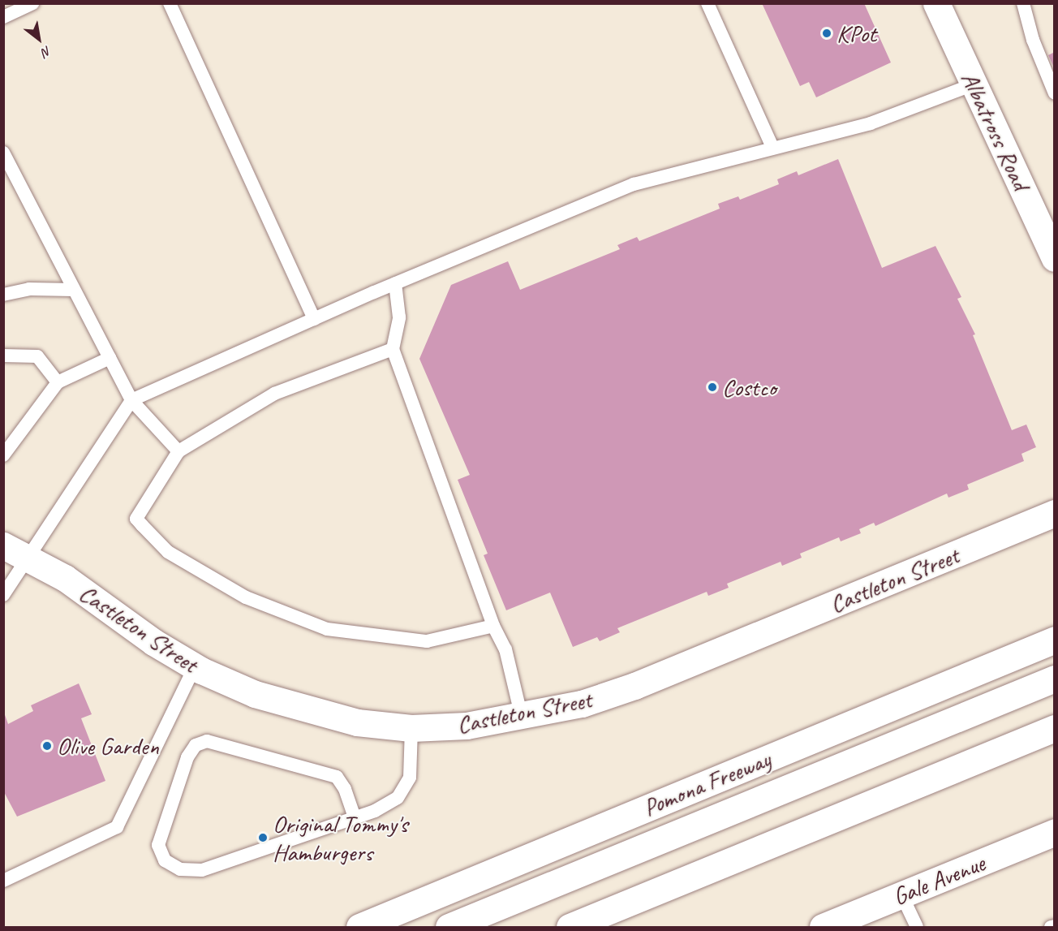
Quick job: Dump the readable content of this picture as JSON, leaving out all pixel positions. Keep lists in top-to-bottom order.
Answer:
{
  "streets": {
    "main road": [
      "Albatross Road",
      "Castleton Street",
      "Pomona Freeway",
      "Gale Avenue"
    ]
  },
  "places": [
    "KPot",
    "Costco",
    "Olive Garden",
    "Original Tommy's Hamburgers"
  ],
  "north": "bottom right"
}
